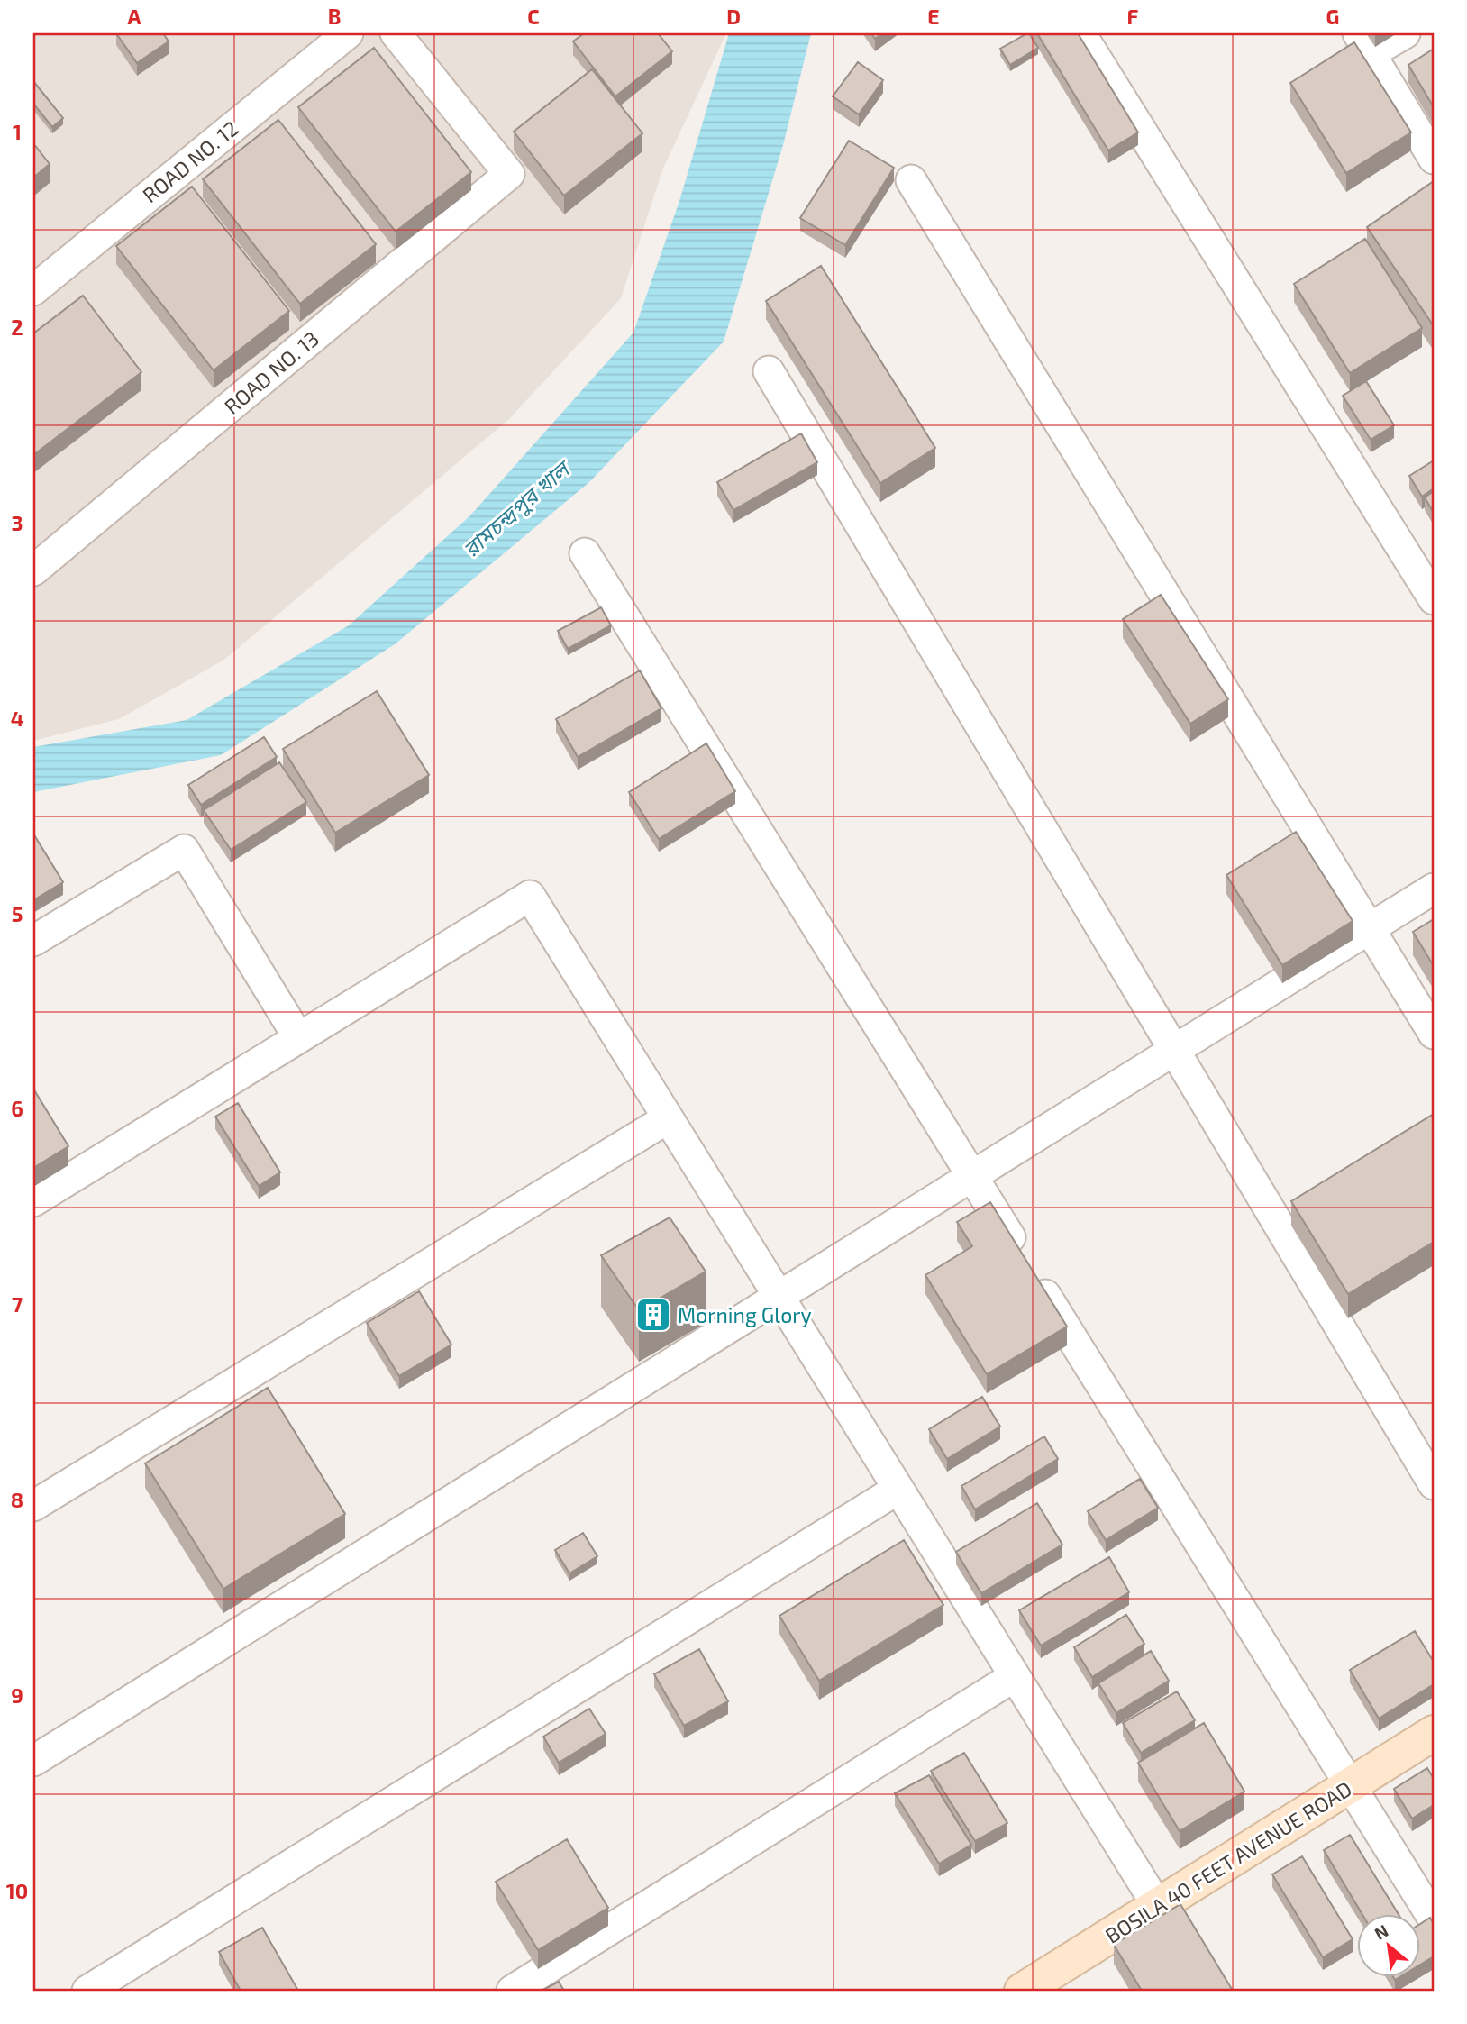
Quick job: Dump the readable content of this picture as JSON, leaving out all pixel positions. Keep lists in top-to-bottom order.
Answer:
{
  "streets": {
    "street": ["ROAD NO. 12", "ROAD NO. 13", "BOSILA 40 FEET AVENUE ROAD"]
  },
  "water": ["রামচন্দ্রপুর খাল"],
  "places": {
    "building": ["Morning Glory"]
  },
  "north": "top left",
  "grid": {
    "columns": [
      "A",
      "B",
      "C",
      "D",
      "E",
      "F",
      "G"
    ],
    "rows": [
      "1",
      "2",
      "3",
      "4",
      "5",
      "6",
      "7",
      "8",
      "9",
      "10"
    ]
  }
}
